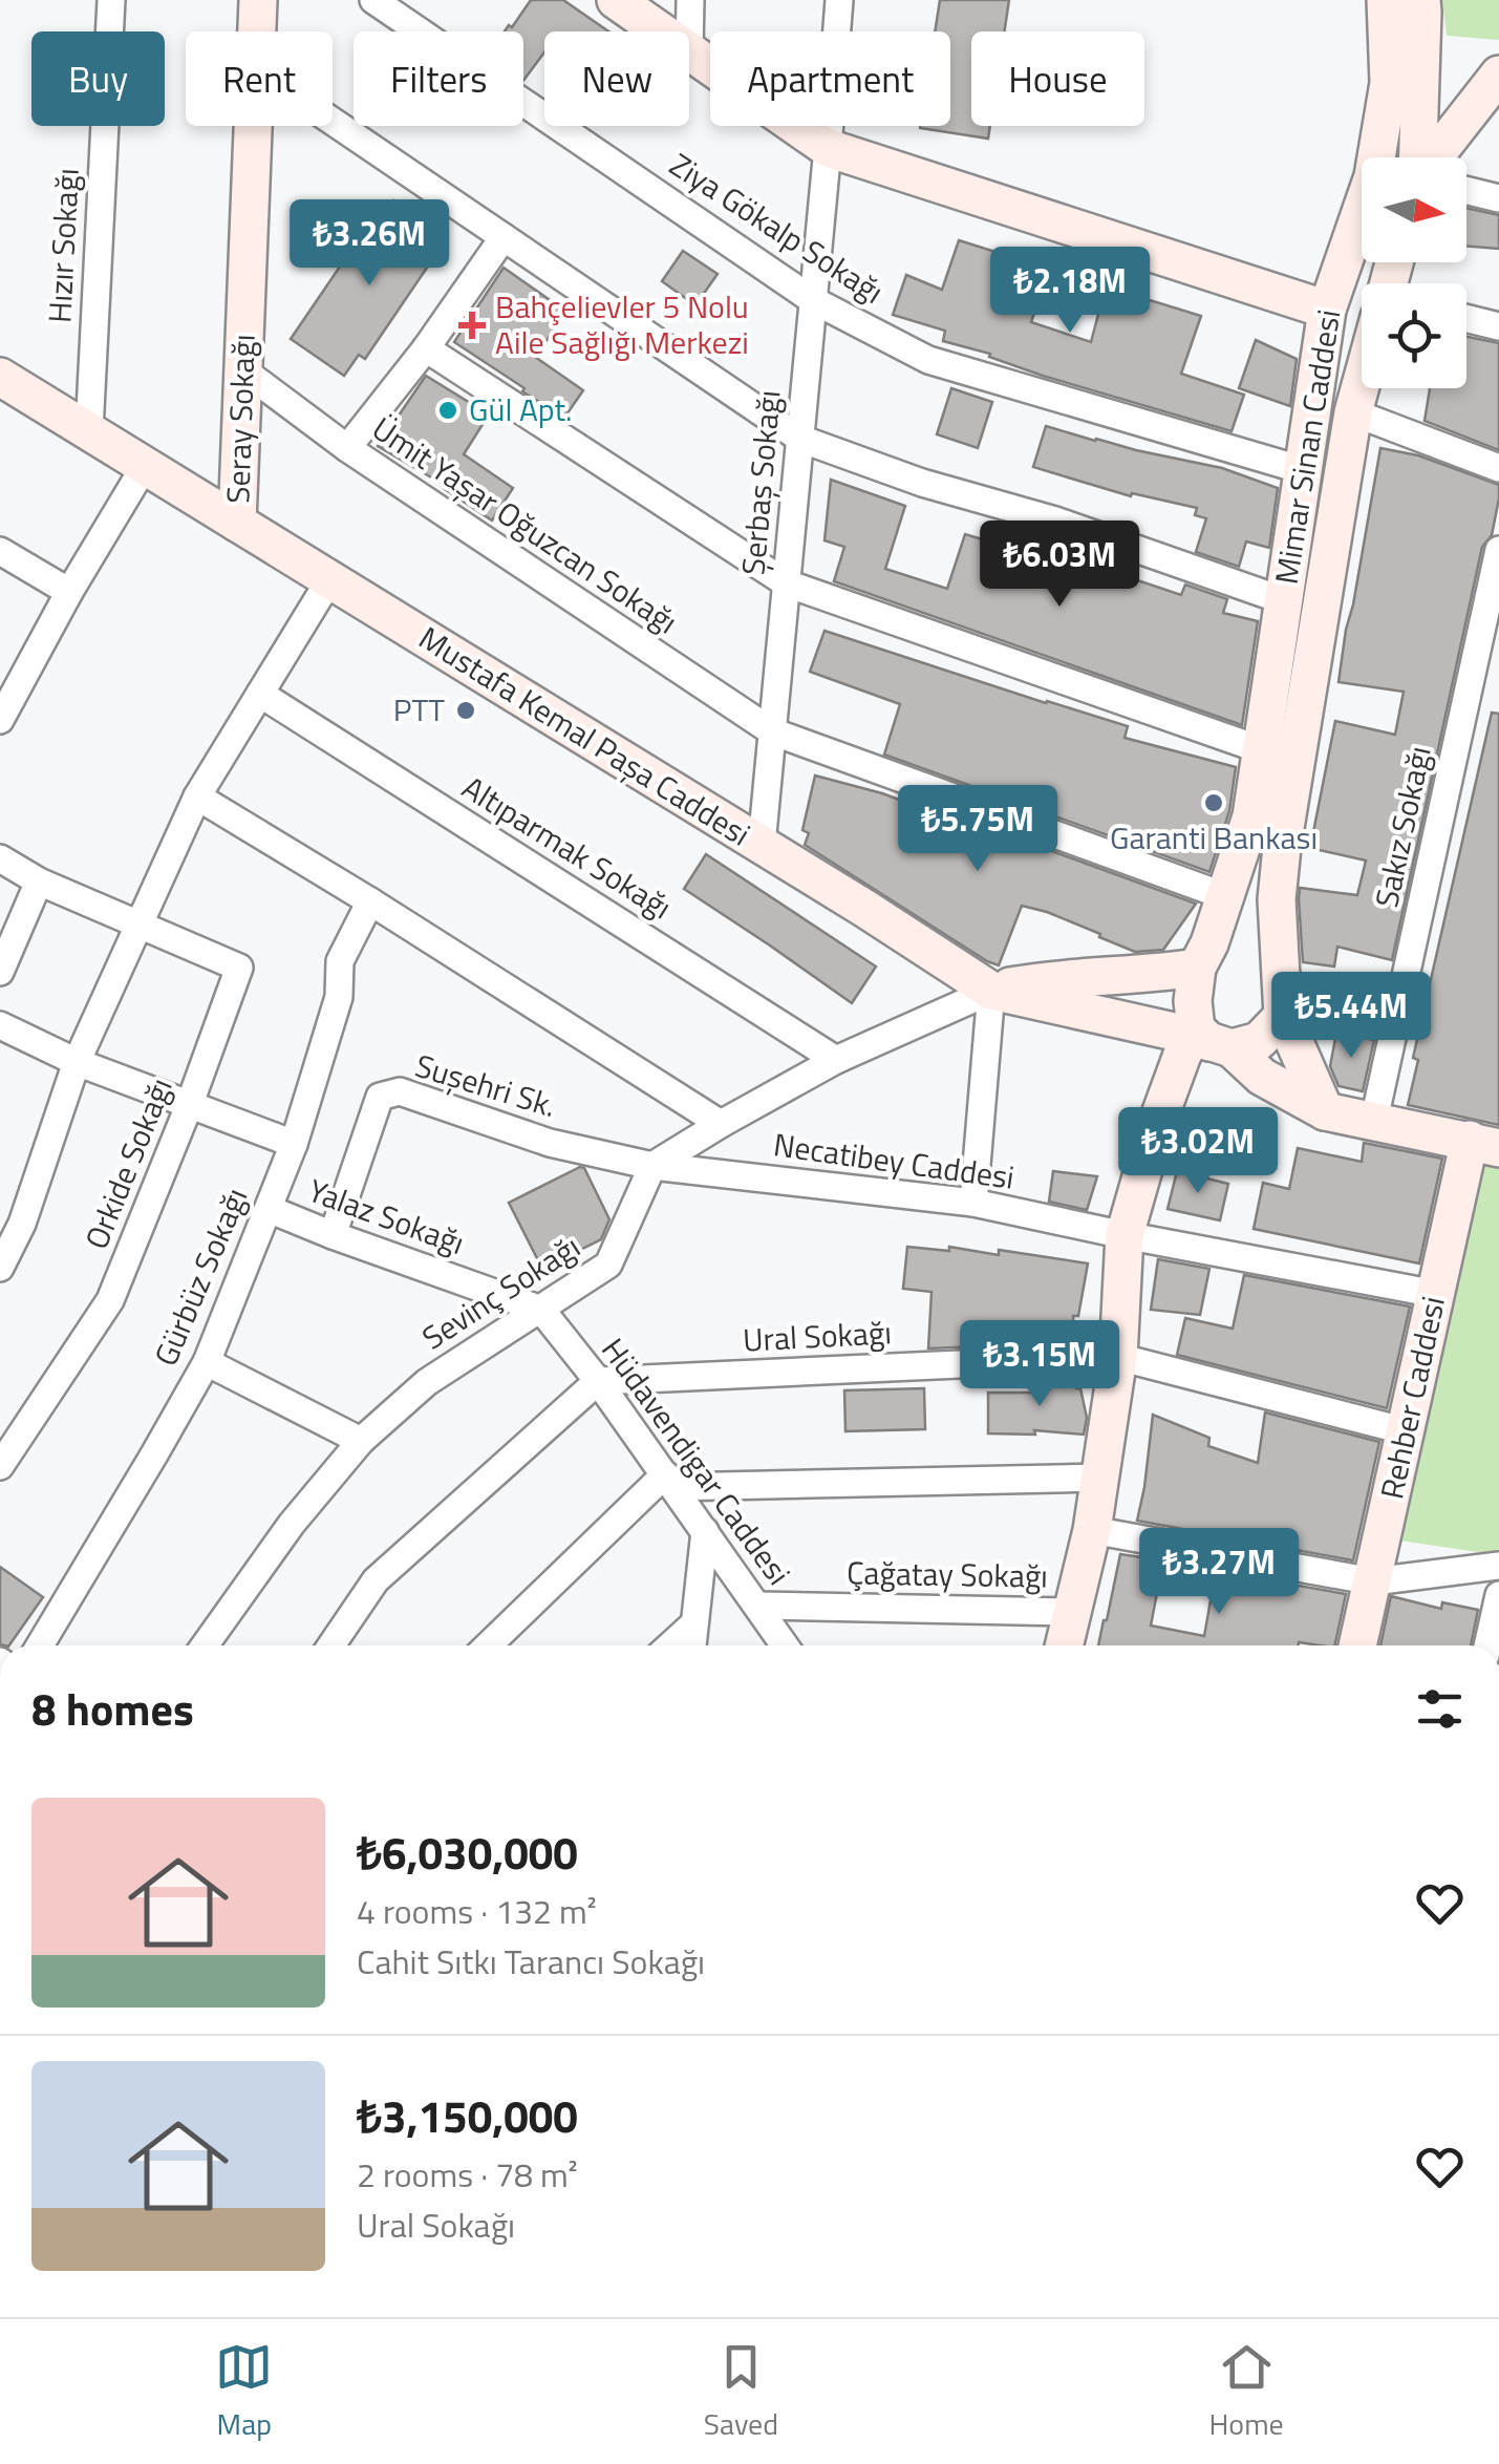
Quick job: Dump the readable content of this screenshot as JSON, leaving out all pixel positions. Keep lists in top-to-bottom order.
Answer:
{
  "streets": {
    "main road": [
      "Seray Sokağı",
      "Mimar Sinan Caddesi",
      "Mustafa Kemal Paşa Caddesi",
      "Rehber Caddesi"
    ],
    "street": [
      "Ziya Gökalp Sokağı",
      "Hızır Sokağı",
      "Şerbaş Sokağı",
      "Ümit Yaşar Oğuzcan Sokağı",
      "Sakız Sokağı",
      "Altıparmak Sokağı",
      "Suşehri Sk.",
      "Necatibey Caddesi",
      "Orkide Sokağı",
      "Yalaz Sokağı",
      "Gürbüz Sokağı",
      "Sevinç Sokağı",
      "Ural Sokağı",
      "Hüdavendigar Caddesi",
      "Çağatay Sokağı"
    ]
  },
  "crossings": [
    ["Ziya Gökalp Sokağı", "Mimar Sinan Caddesi"],
    ["Ziya Gökalp Sokağı", "Şerbaş Sokağı"],
    ["Hızır Sokağı", "Mustafa Kemal Paşa Caddesi"],
    ["Seray Sokağı", "Ümit Yaşar Oğuzcan Sokağı"],
    ["Seray Sokağı", "Mustafa Kemal Paşa Caddesi"],
    ["Mimar Sinan Caddesi", "Ümit Yaşar Oğuzcan Sokağı"],
    ["Mimar Sinan Caddesi", "Mustafa Kemal Paşa Caddesi"],
    ["Şerbaş Sokağı", "Ümit Yaşar Oğuzcan Sokağı"],
    ["Şerbaş Sokağı", "Mustafa Kemal Paşa Caddesi"],
    ["Suşehri Sk.", "Necatibey Caddesi"],
    ["Suşehri Sk.", "Yalaz Sokağı"],
    ["Suşehri Sk.", "Sevinç Sokağı"],
    ["Necatibey Caddesi", "Sevinç Sokağı"],
    ["Necatibey Caddesi", "Rehber Caddesi"],
    ["Yalaz Sokağı", "Gürbüz Sokağı"],
    ["Yalaz Sokağı", "Sevinç Sokağı"],
    ["Yalaz Sokağı", "Hüdavendigar Caddesi"],
    ["Sevinç Sokağı", "Hüdavendigar Caddesi"],
    ["Ural Sokağı", "Rehber Caddesi"],
    ["Ural Sokağı", "Hüdavendigar Caddesi"],
    ["Hüdavendigar Caddesi", "Çağatay Sokağı"]
  ],
  "places": {
    "health": ["Bahçelievler 5 Nolu Aile Sağlığı Merkezi"],
    "other": ["Gül Apt.", "PTT", "Garanti Bankası"]
  },
  "north": "right",
  "page": {
    "chip": [
      "Buy",
      "Rent",
      "Filters",
      "New",
      "Apartment",
      "House"
    ],
    "price": [
      "₺3.26M",
      "₺2.18M",
      "₺6.03M",
      "₺5.75M",
      "₺5.44M",
      "₺3.02M",
      "₺3.15M",
      "₺3.27M"
    ],
    "heading": "8 homes",
    "list": [
      {
        "name": "₺6,030,000",
        "note": "4 rooms · 132 m² · Cahit Sıtkı Tarancı Sokağı"
      },
      {
        "name": "₺3,150,000",
        "note": "2 rooms · 78 m² · Ural Sokağı"
      }
    ],
    "tabs": ["Map", "Saved", "Home"]
  }
}
